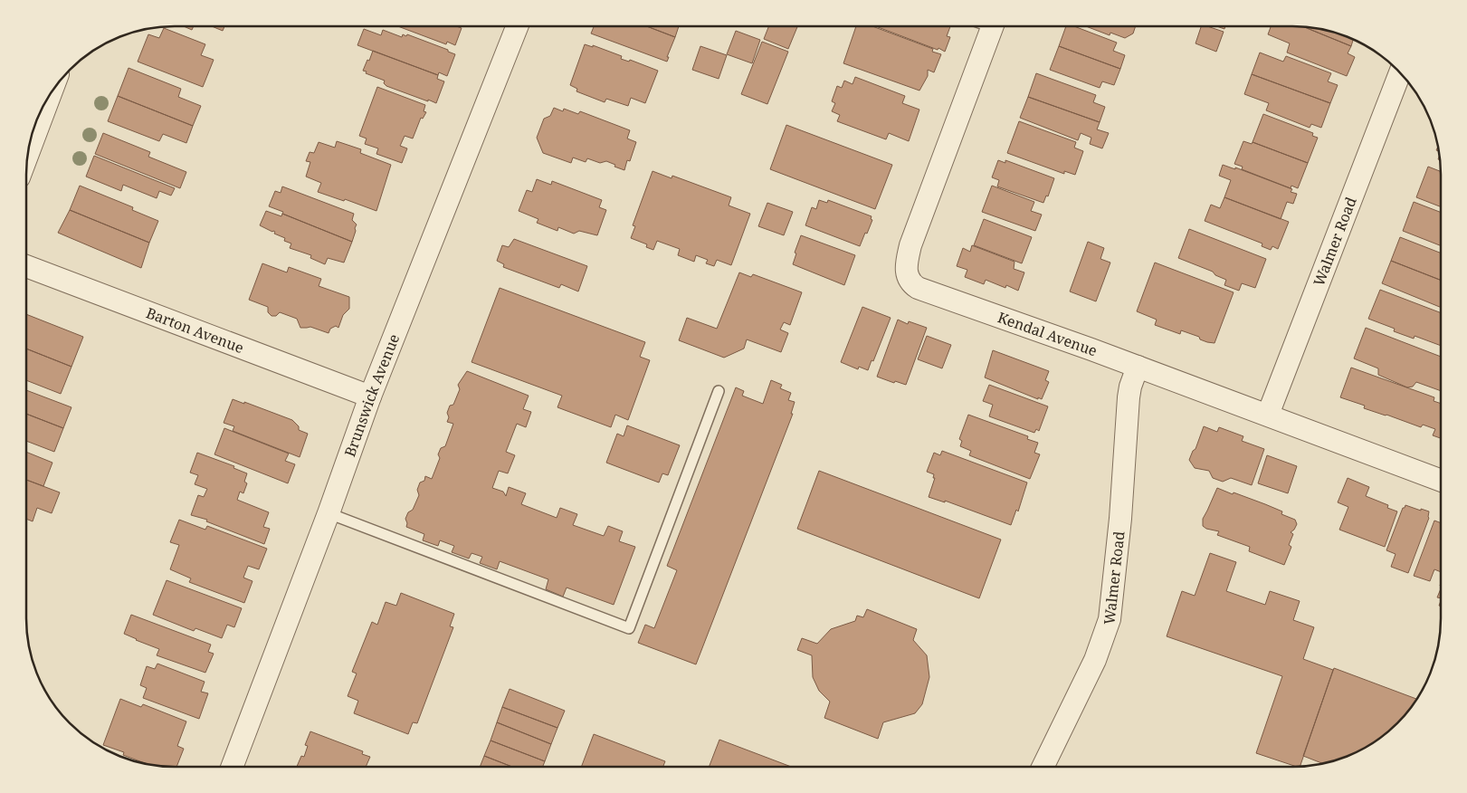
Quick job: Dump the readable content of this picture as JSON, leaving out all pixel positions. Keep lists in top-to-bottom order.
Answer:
{
  "streets": {
    "street": [
      "Walmer Road",
      "Barton Avenue",
      "Kendal Avenue",
      "Brunswick Avenue"
    ]
  },
  "crossings": [
    ["Walmer Road", "Kendal Avenue"],
    ["Barton Avenue", "Brunswick Avenue"]
  ]
}
